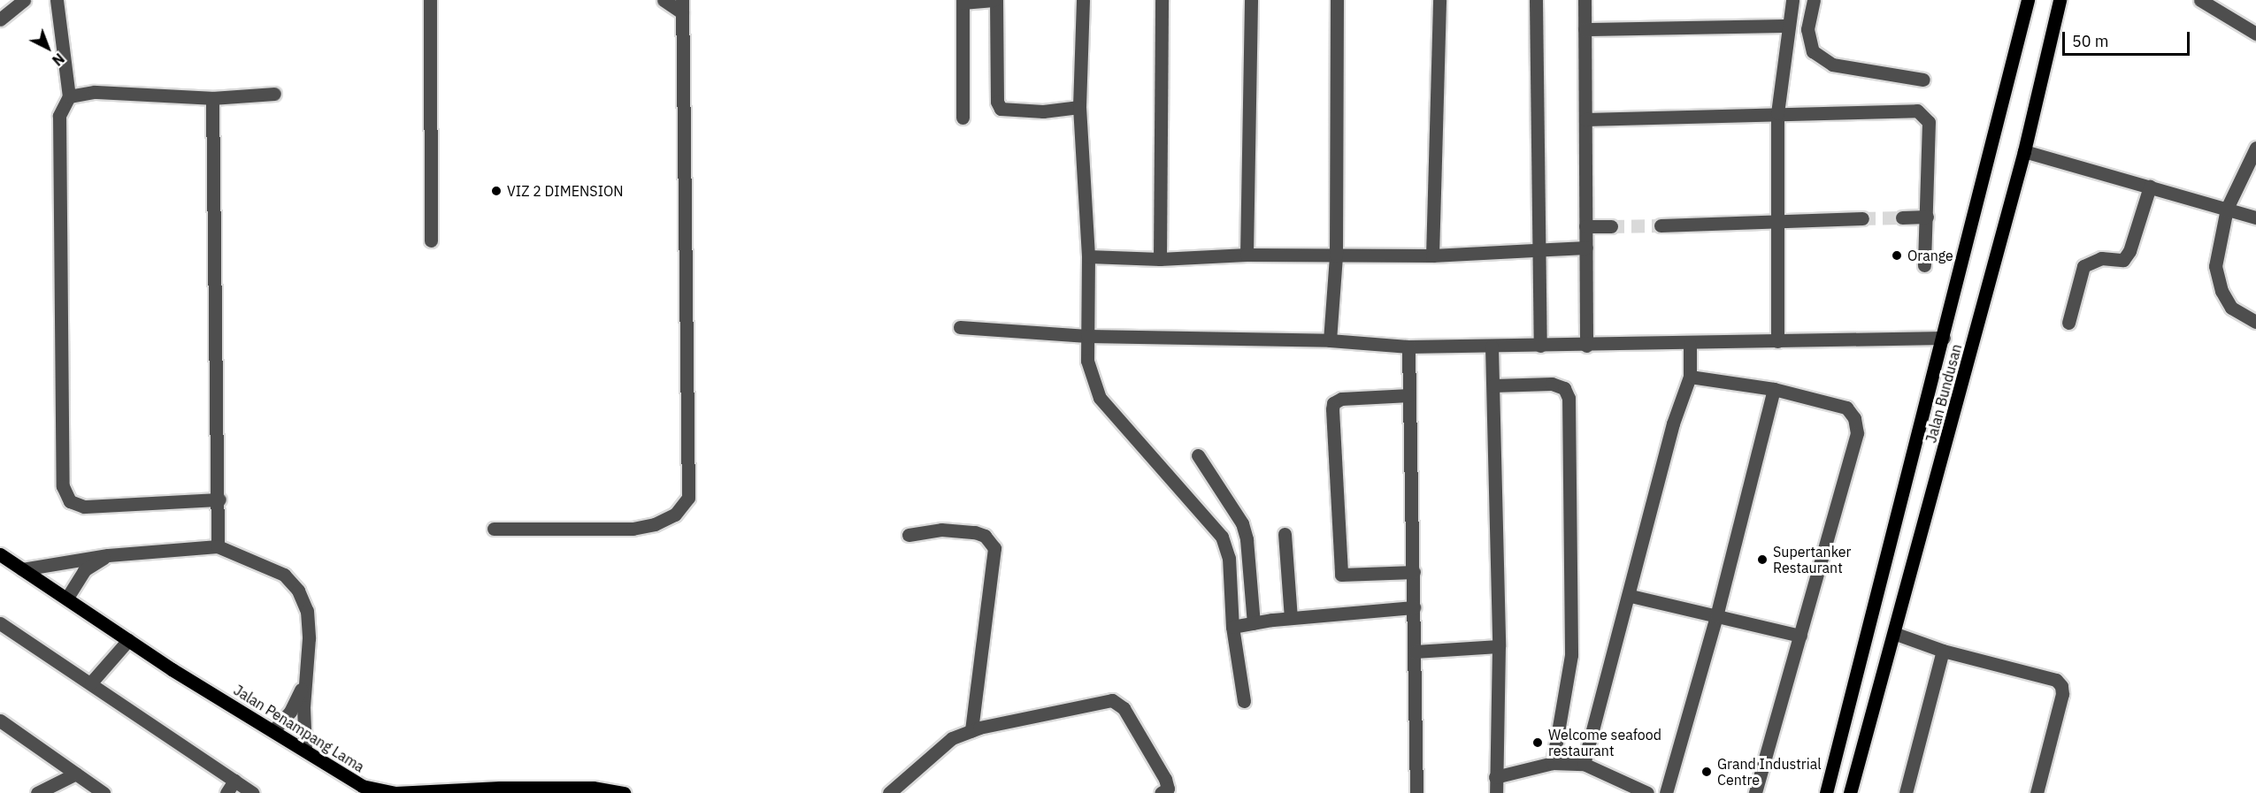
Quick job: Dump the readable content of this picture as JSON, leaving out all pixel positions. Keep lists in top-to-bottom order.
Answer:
{
  "streets": {
    "main road": ["Jalan Bundusan", "Jalan Penampang Lama"]
  },
  "places": [
    "VIZ 2 DIMENSION",
    "Orange",
    "Supertanker Restaurant",
    "Welcome seafood restaurant",
    "Grand Industrial Centre"
  ],
  "scale_bar": "50 m",
  "north": "bottom right"
}
